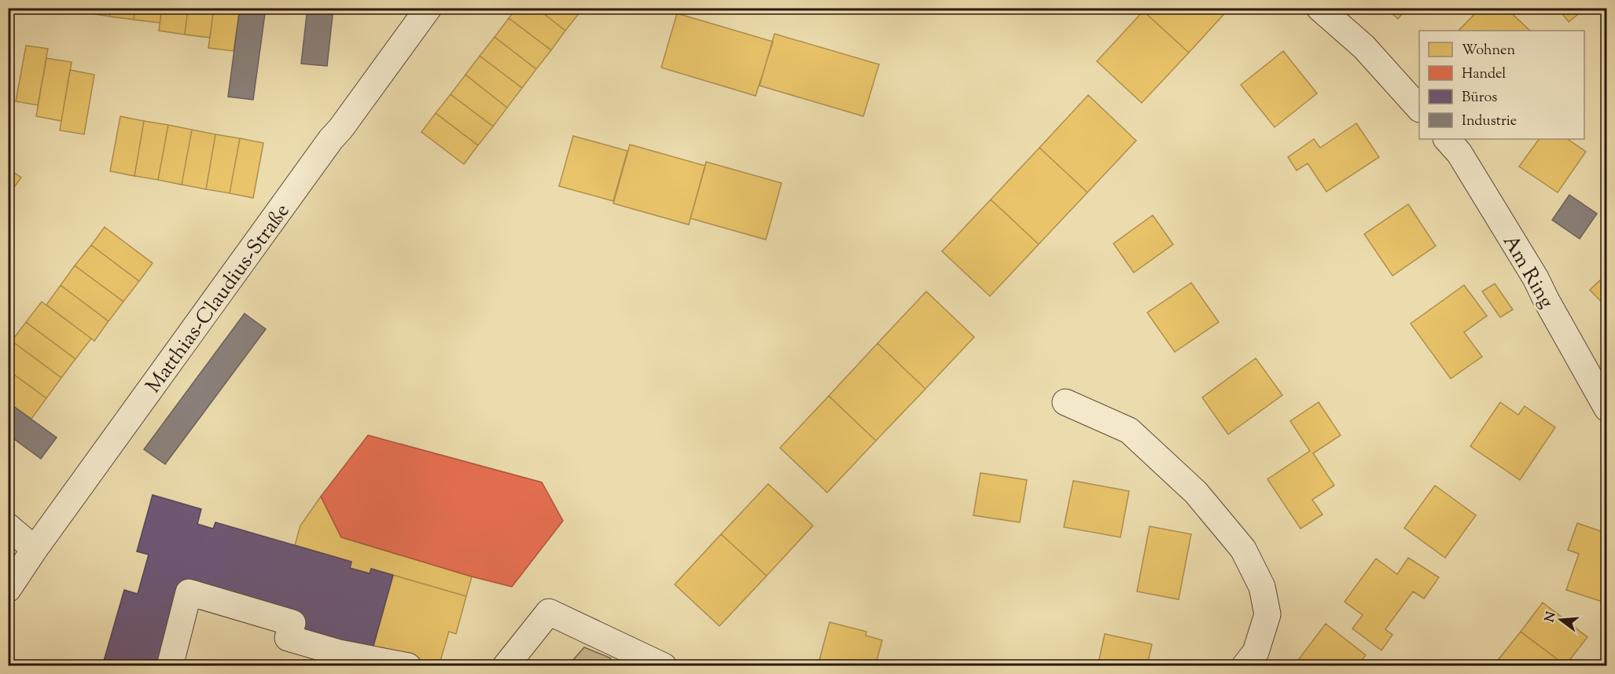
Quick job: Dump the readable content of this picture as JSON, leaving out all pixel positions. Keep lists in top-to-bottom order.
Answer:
{
  "streets": {
    "street": ["Am Ring", "Matthias-Claudius-Straße"]
  },
  "legend": [
    "Wohnen",
    "Handel",
    "Büros",
    "Industrie"
  ],
  "north": "left"
}
